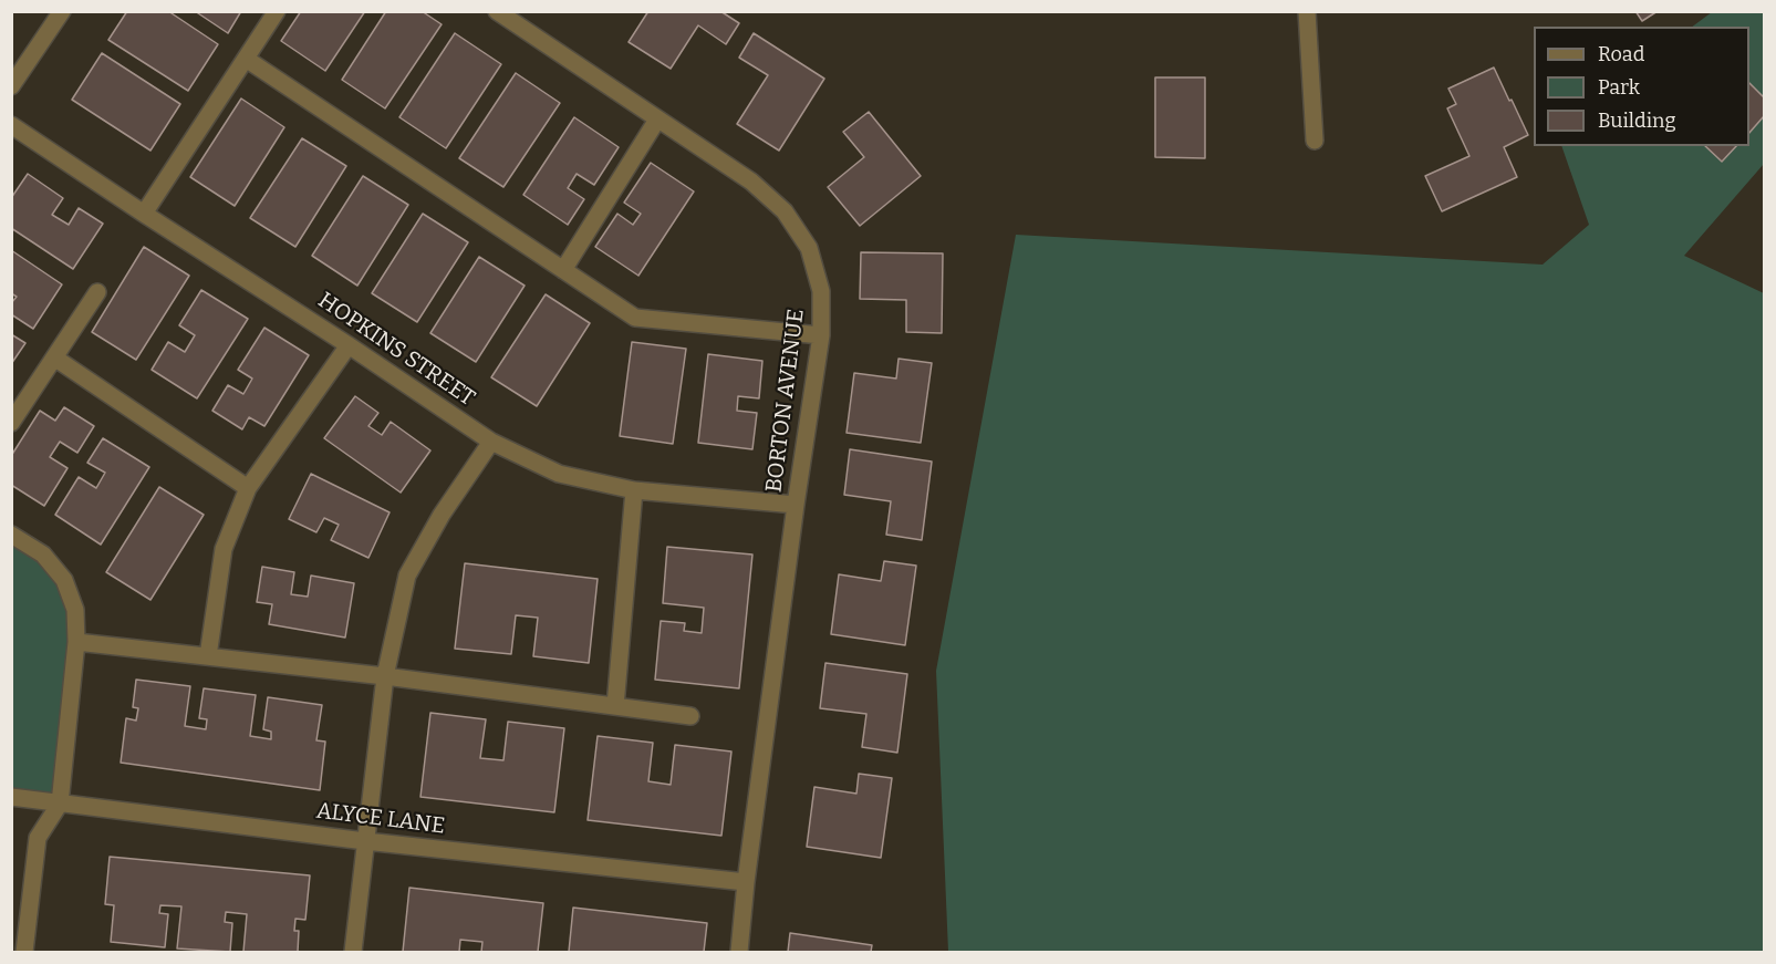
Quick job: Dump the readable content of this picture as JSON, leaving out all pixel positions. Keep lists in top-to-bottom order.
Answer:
{
  "streets": {
    "street": ["HOPKINS STREET", "BORTON AVENUE", "ALYCE LANE"]
  },
  "crossings": [
    ["HOPKINS STREET", "BORTON AVENUE"],
    ["BORTON AVENUE", "ALYCE LANE"]
  ],
  "legend": ["Road", "Park", "Building"]
}
